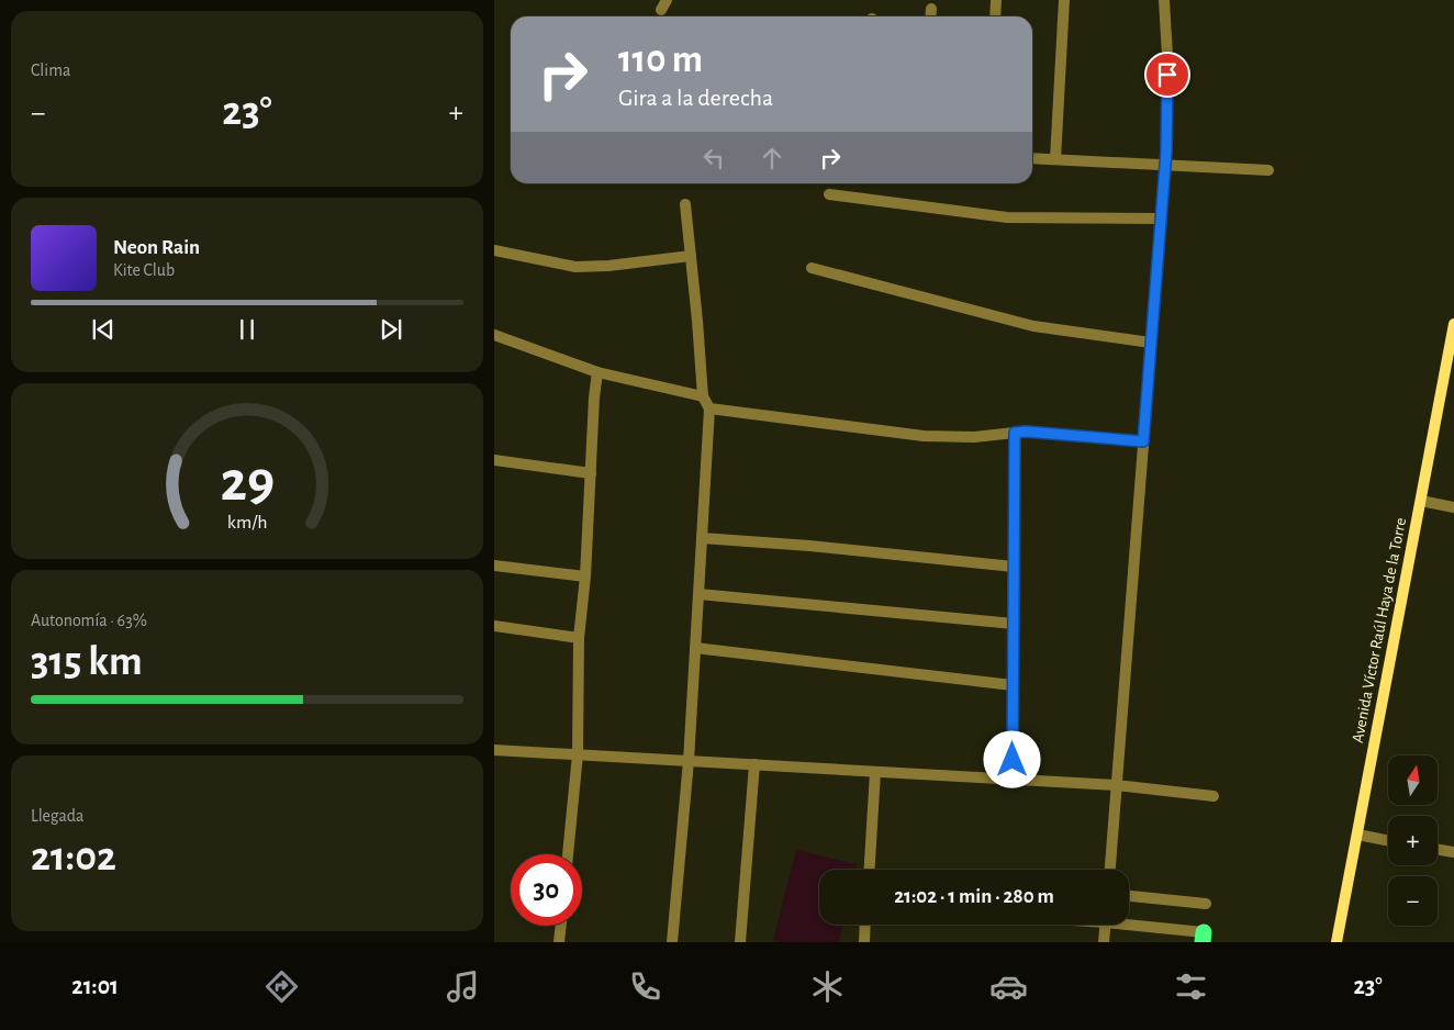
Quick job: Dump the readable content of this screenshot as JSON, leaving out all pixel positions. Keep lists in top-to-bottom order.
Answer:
{
  "streets": {
    "street": ["Avenida Víctor Raúl Haya de la Torre"]
  },
  "north": "top",
  "page": {
    "tile": [
      "Clima",
      ["Autonomía · 63%", "315 km"],
      ["Llegada", "21:02"]
    ],
    "turn": ["110 m", "Gira a la derecha"],
    "heat": ["−", "23°", "+"],
    "song": ["Neon Rain", "Kite Club"],
    "map_buttons": ["+", "−"],
    "limit": "30",
    "trip": "21:02 · 1 min · 280 m",
    "tabs": ["21:01", "23°"],
    "gauge": ["29", "km/h"]
  }
}
